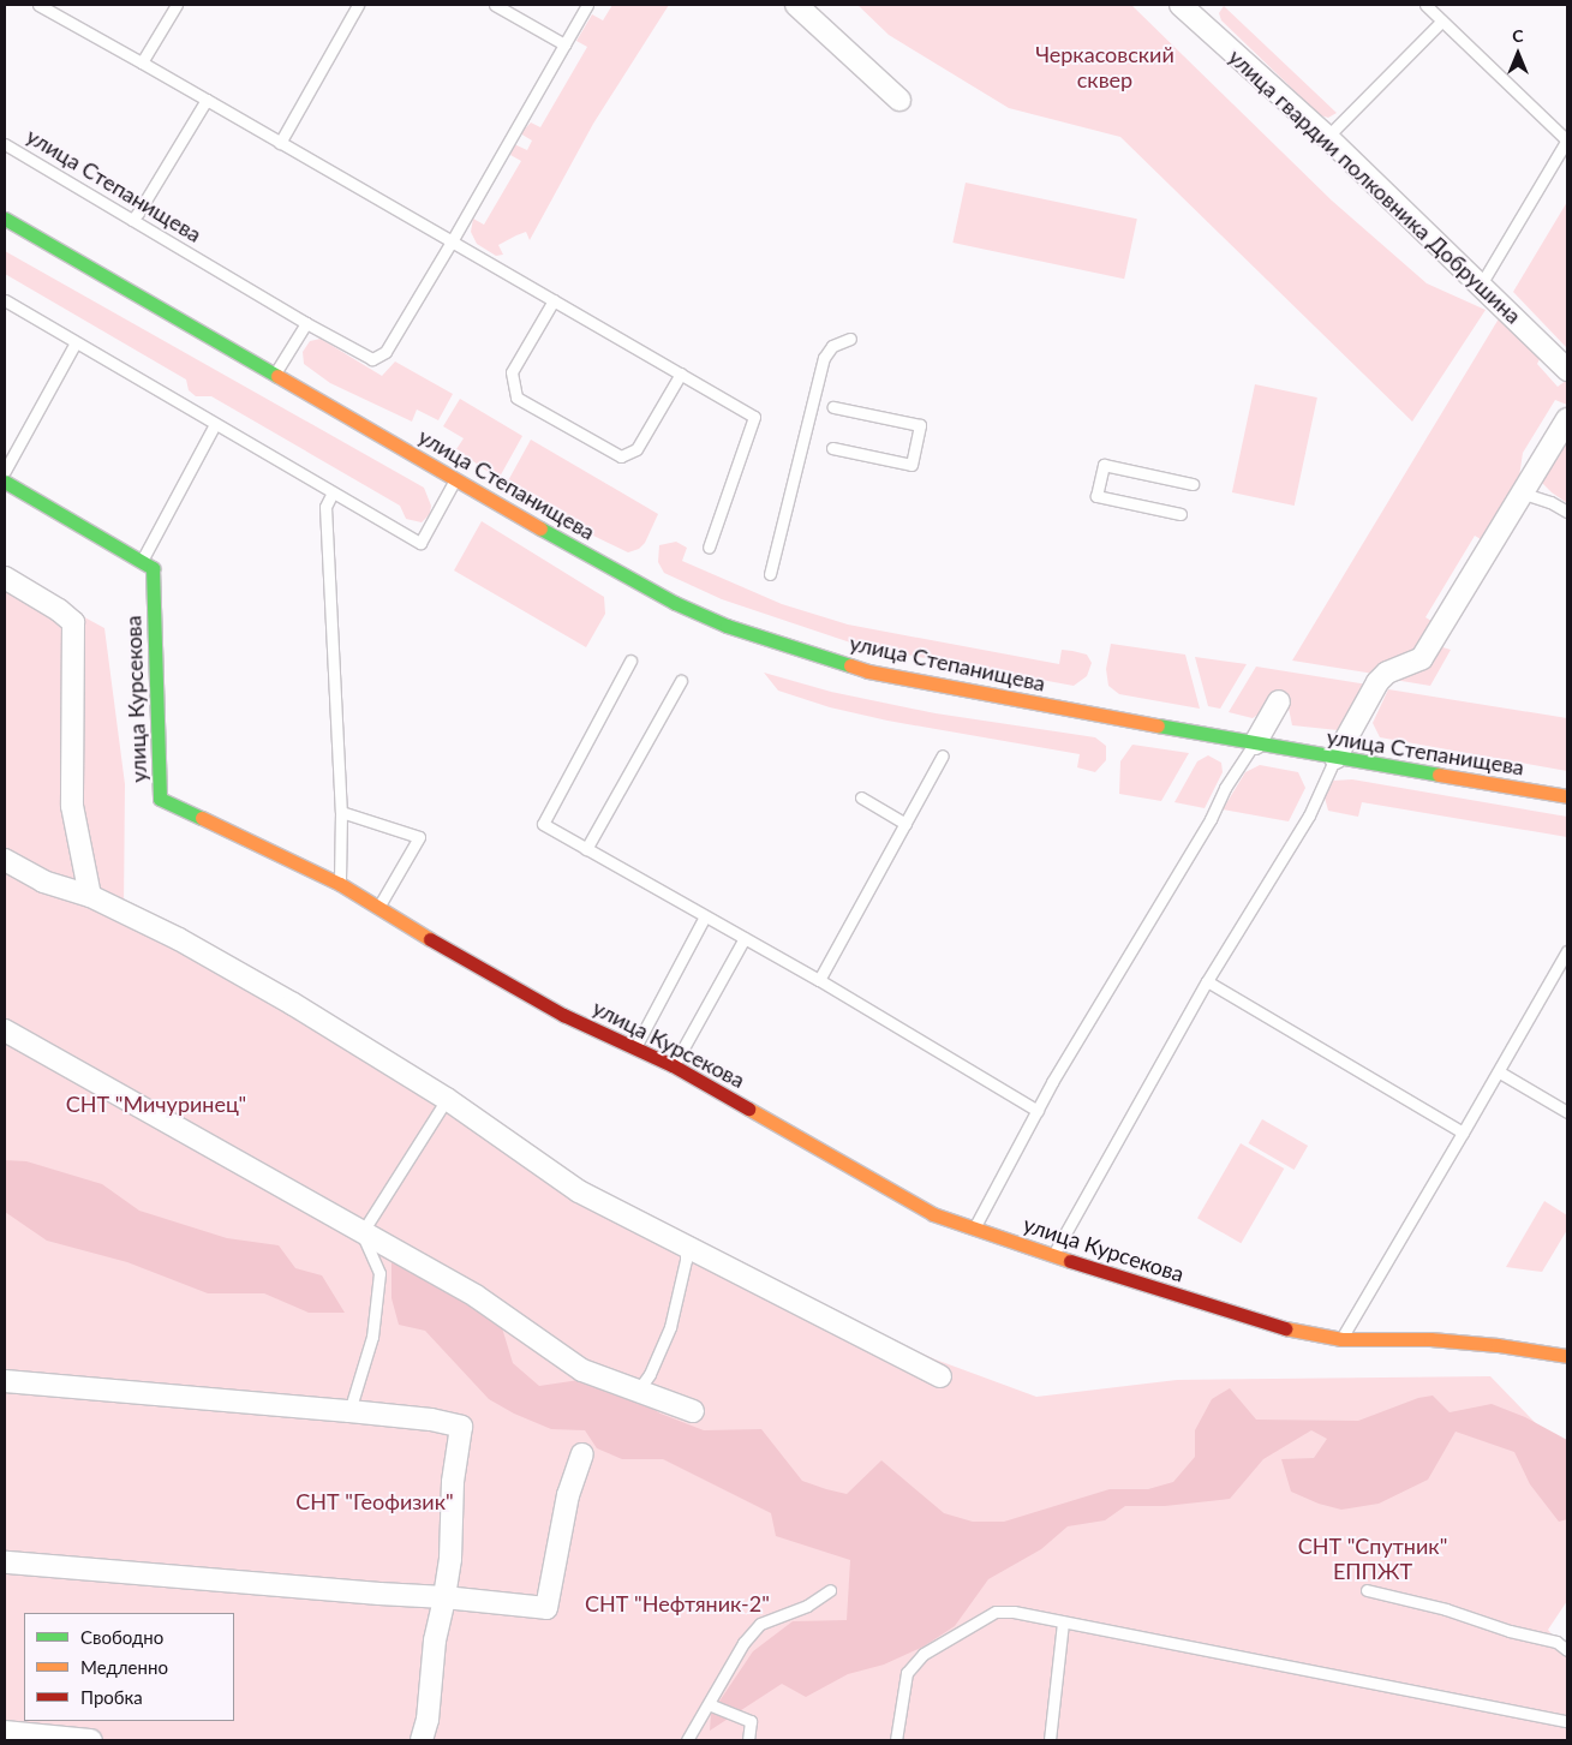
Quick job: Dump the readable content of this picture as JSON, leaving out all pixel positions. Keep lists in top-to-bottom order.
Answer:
{
  "streets": {
    "street": ["улица Степанищева", "улица гвардии полковника Добрушина", "улица Курсекова"]
  },
  "parks": [
    "Черкасовский сквер",
    "СНТ \"Мичуринец\"",
    "СНТ \"Геофизик\"",
    "СНТ \"Спутник\" ЕППЖТ",
    "СНТ \"Нефтяник-2\""
  ],
  "legend": ["Свободно", "Медленно", "Пробка"],
  "north": "top"
}
